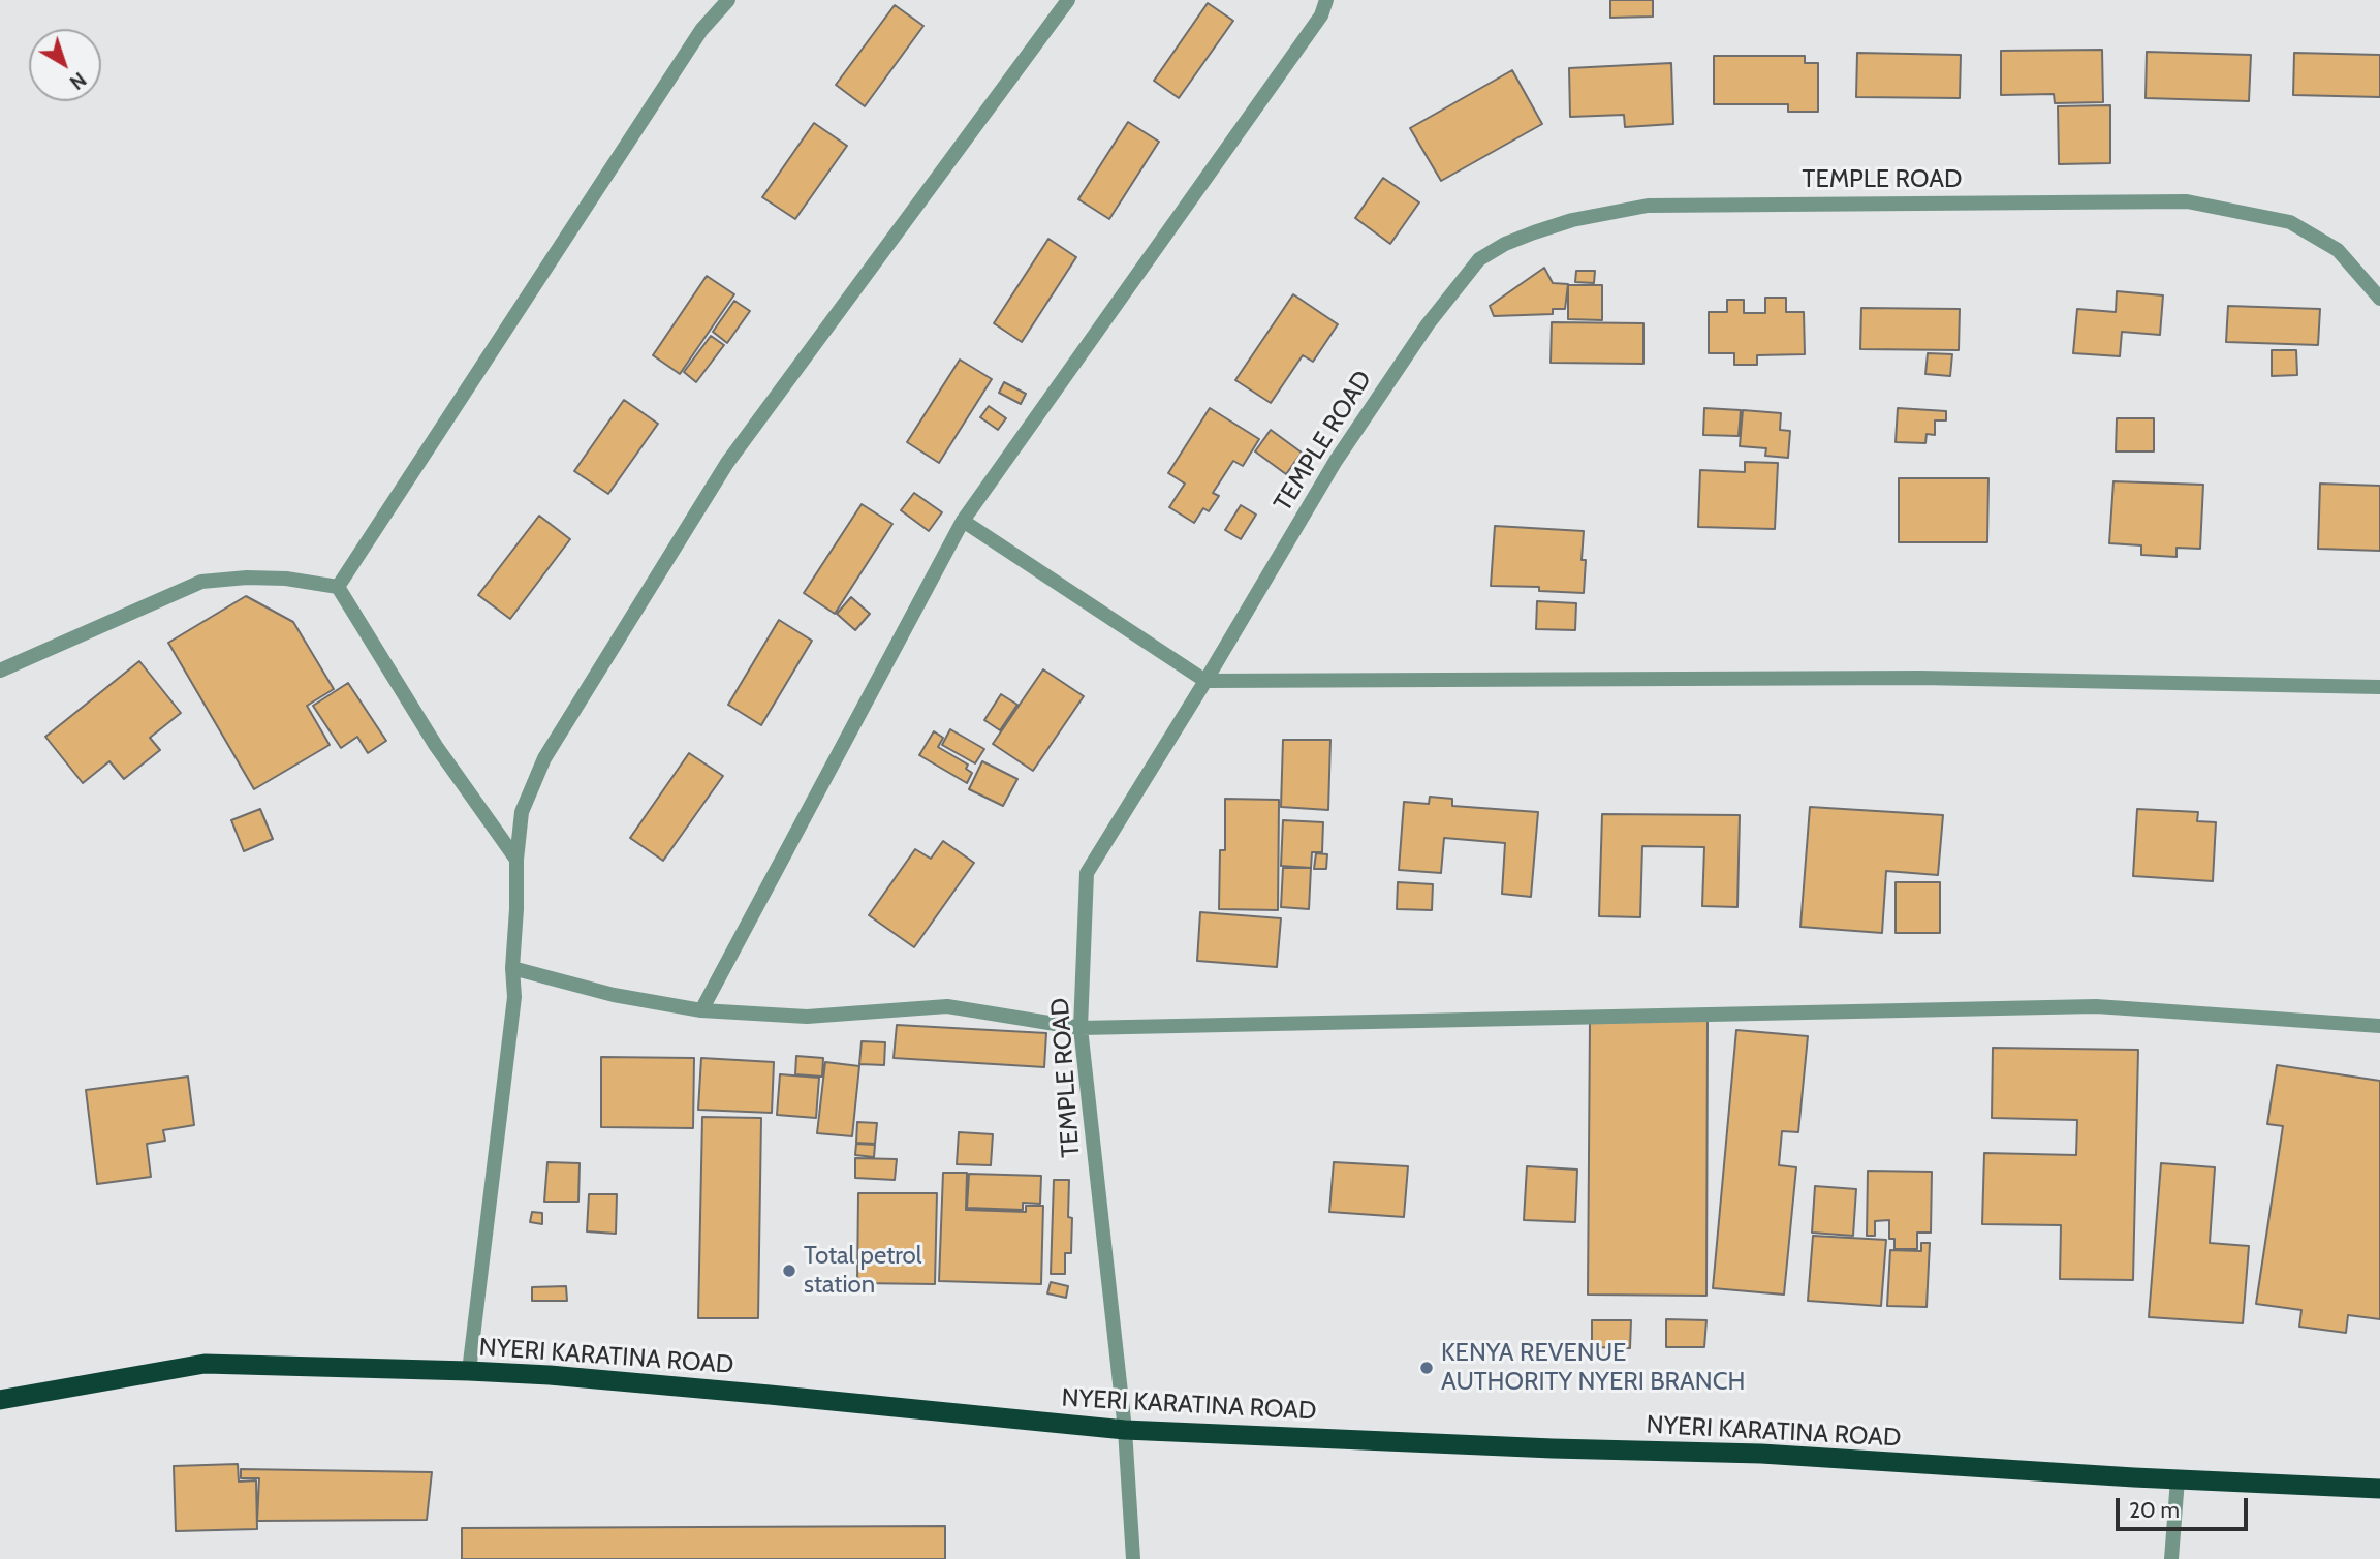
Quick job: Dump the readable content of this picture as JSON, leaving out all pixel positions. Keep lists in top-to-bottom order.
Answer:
{
  "streets": {
    "highway": ["NYERI KARATINA ROAD"],
    "street": ["TEMPLE ROAD"]
  },
  "crossings": [
    ["TEMPLE ROAD", "NYERI KARATINA ROAD"]
  ],
  "places": ["Total petrol station", "KENYA REVENUE AUTHORITY NYERI BRANCH"],
  "scale_bar": "20 m",
  "north": "bottom right"
}
